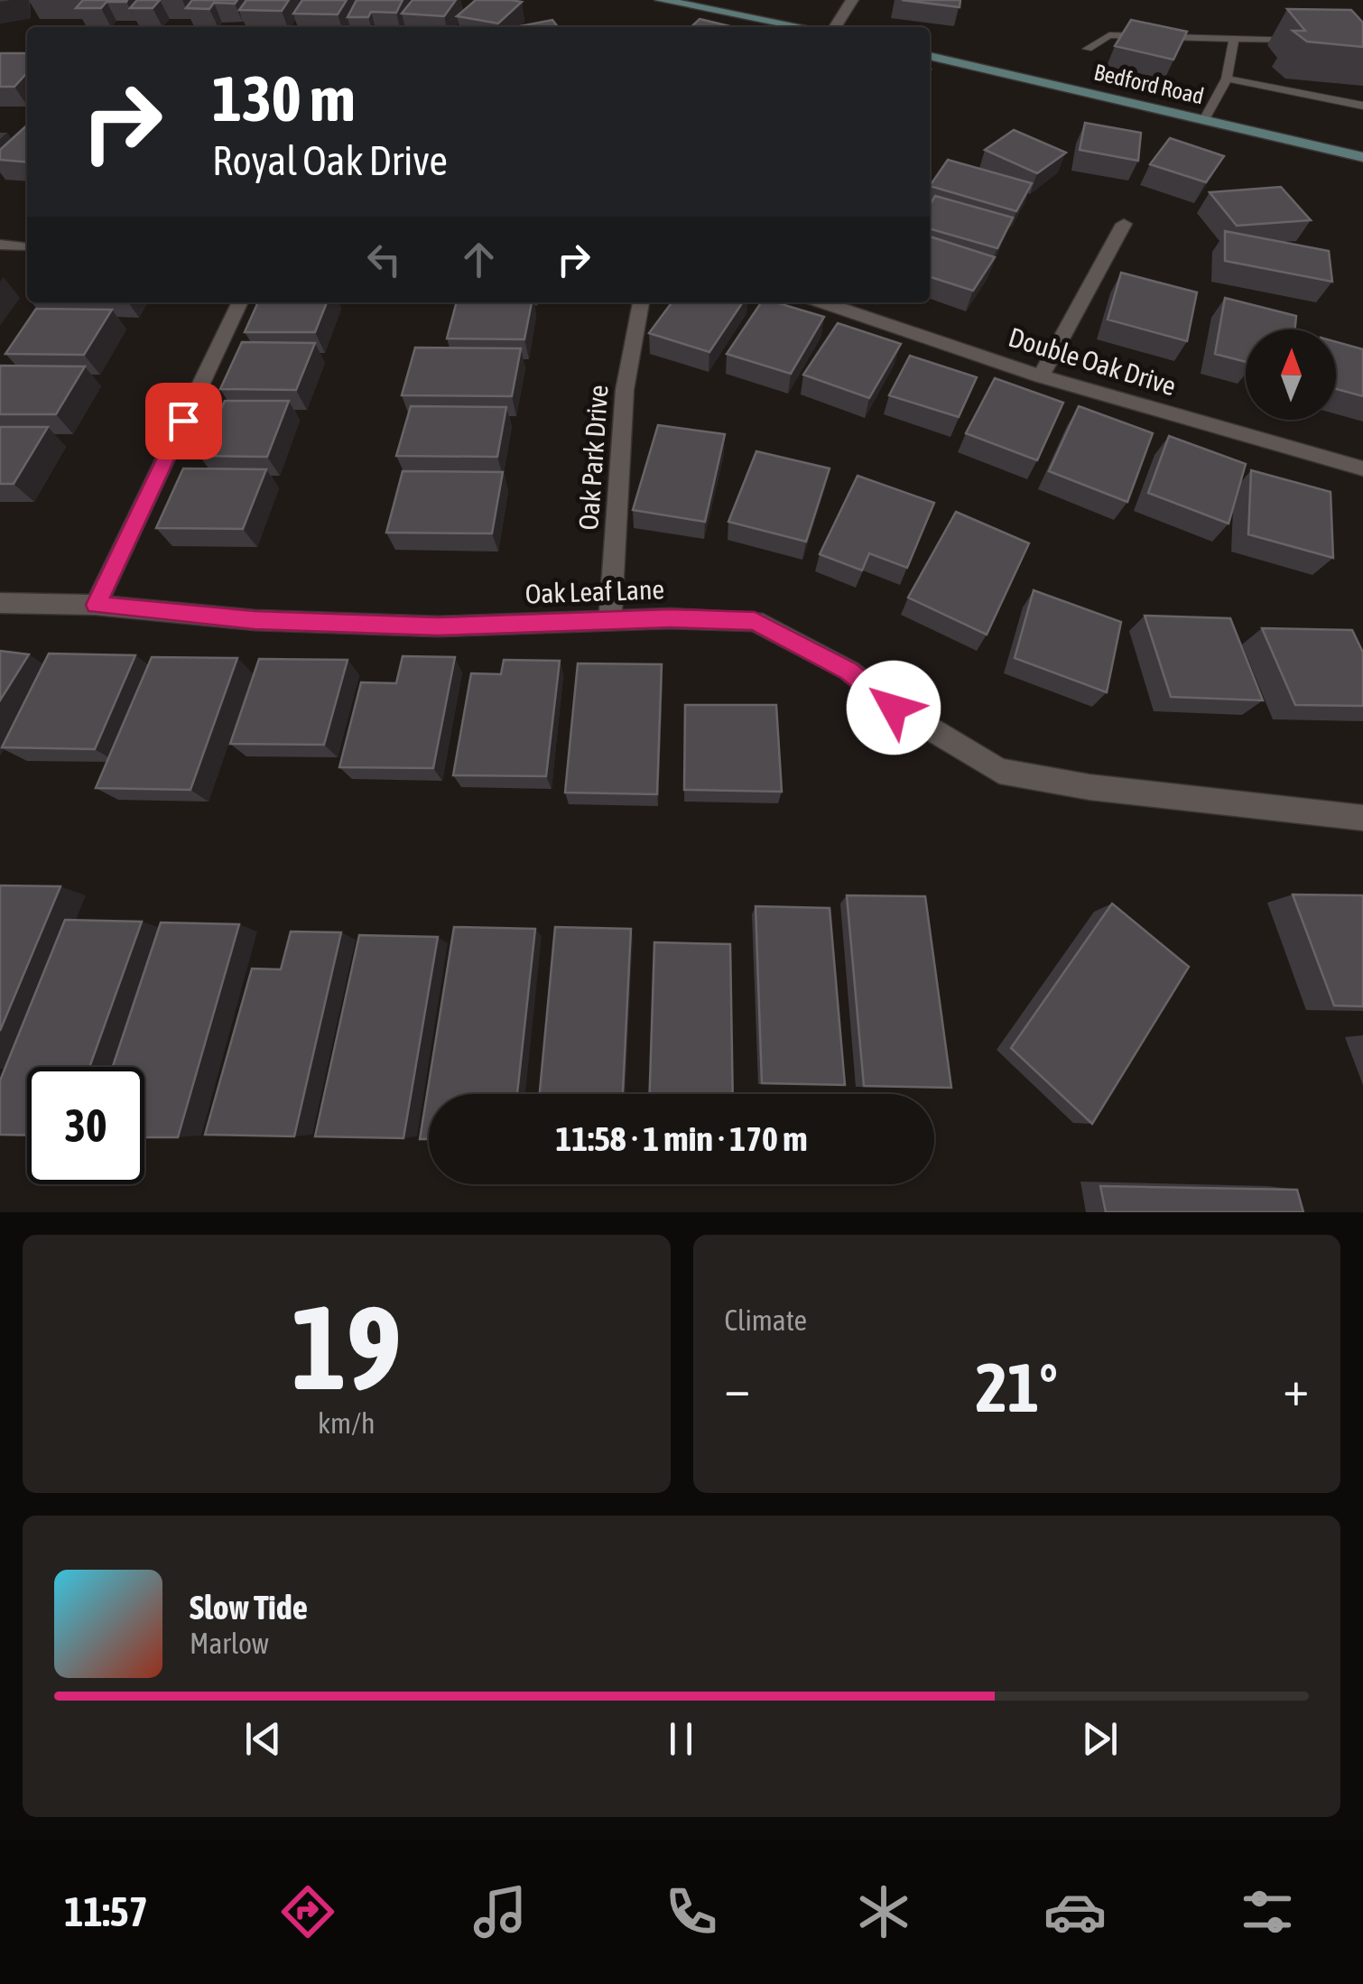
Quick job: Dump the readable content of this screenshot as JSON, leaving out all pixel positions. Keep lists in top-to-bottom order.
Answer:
{
  "streets": {
    "main road": ["Bedford Road"],
    "street": ["Double Oak Drive", "Oak Park Drive", "Oak Leaf Lane"]
  },
  "crossings": [
    ["Oak Park Drive", "Oak Leaf Lane"]
  ],
  "north": "top",
  "page": {
    "turn": ["130 m", "Royal Oak Drive"],
    "limit": "30",
    "trip": "11:58 · 1 min · 170 m",
    "tile": [
      ["19", "km/h"],
      "Climate"
    ],
    "heat": ["−", "21°", "+"],
    "song": ["Slow Tide", "Marlow"],
    "tabs": "11:57"
  }
}
